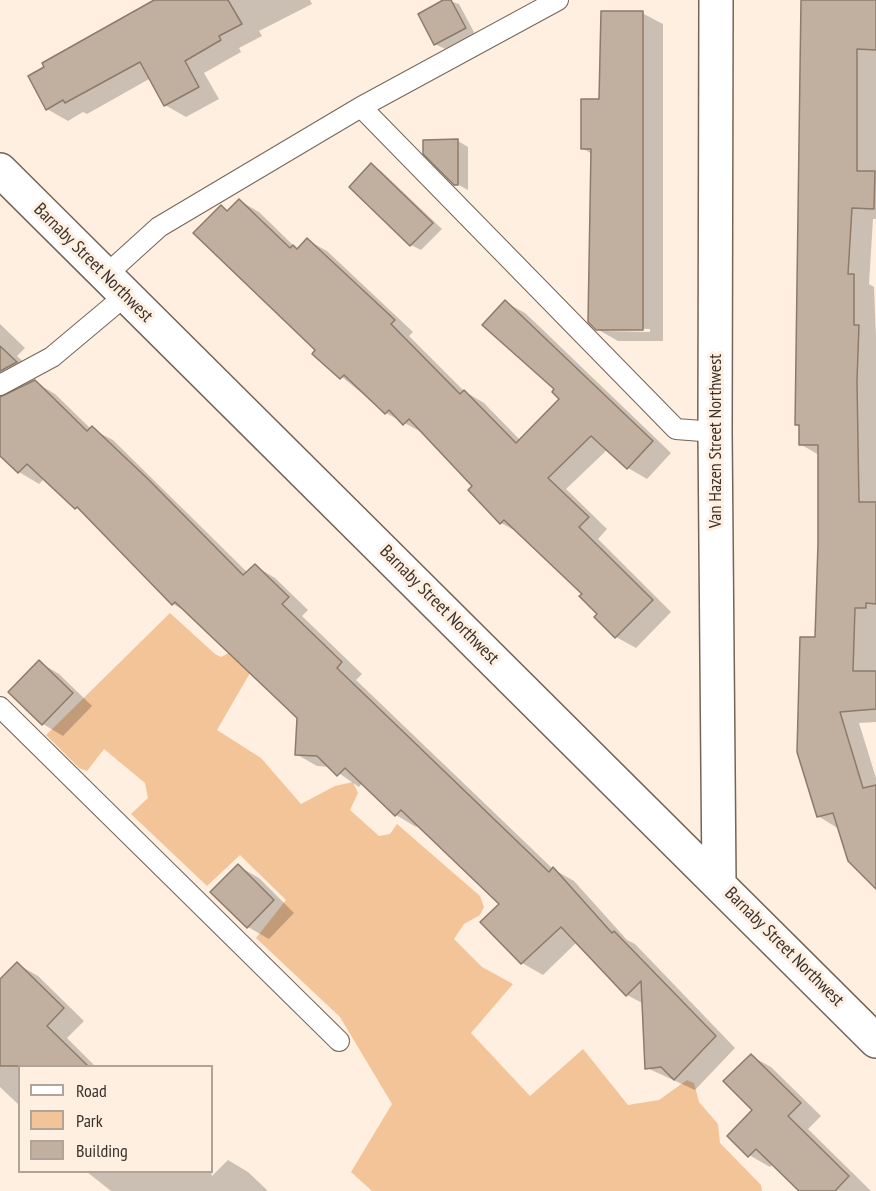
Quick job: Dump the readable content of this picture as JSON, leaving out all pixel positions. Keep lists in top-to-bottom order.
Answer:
{
  "streets": {
    "street": ["Barnaby Street Northwest", "Van Hazen Street Northwest"]
  },
  "crossings": [
    ["Barnaby Street Northwest", "Van Hazen Street Northwest"]
  ],
  "legend": ["Road", "Park", "Building"]
}
